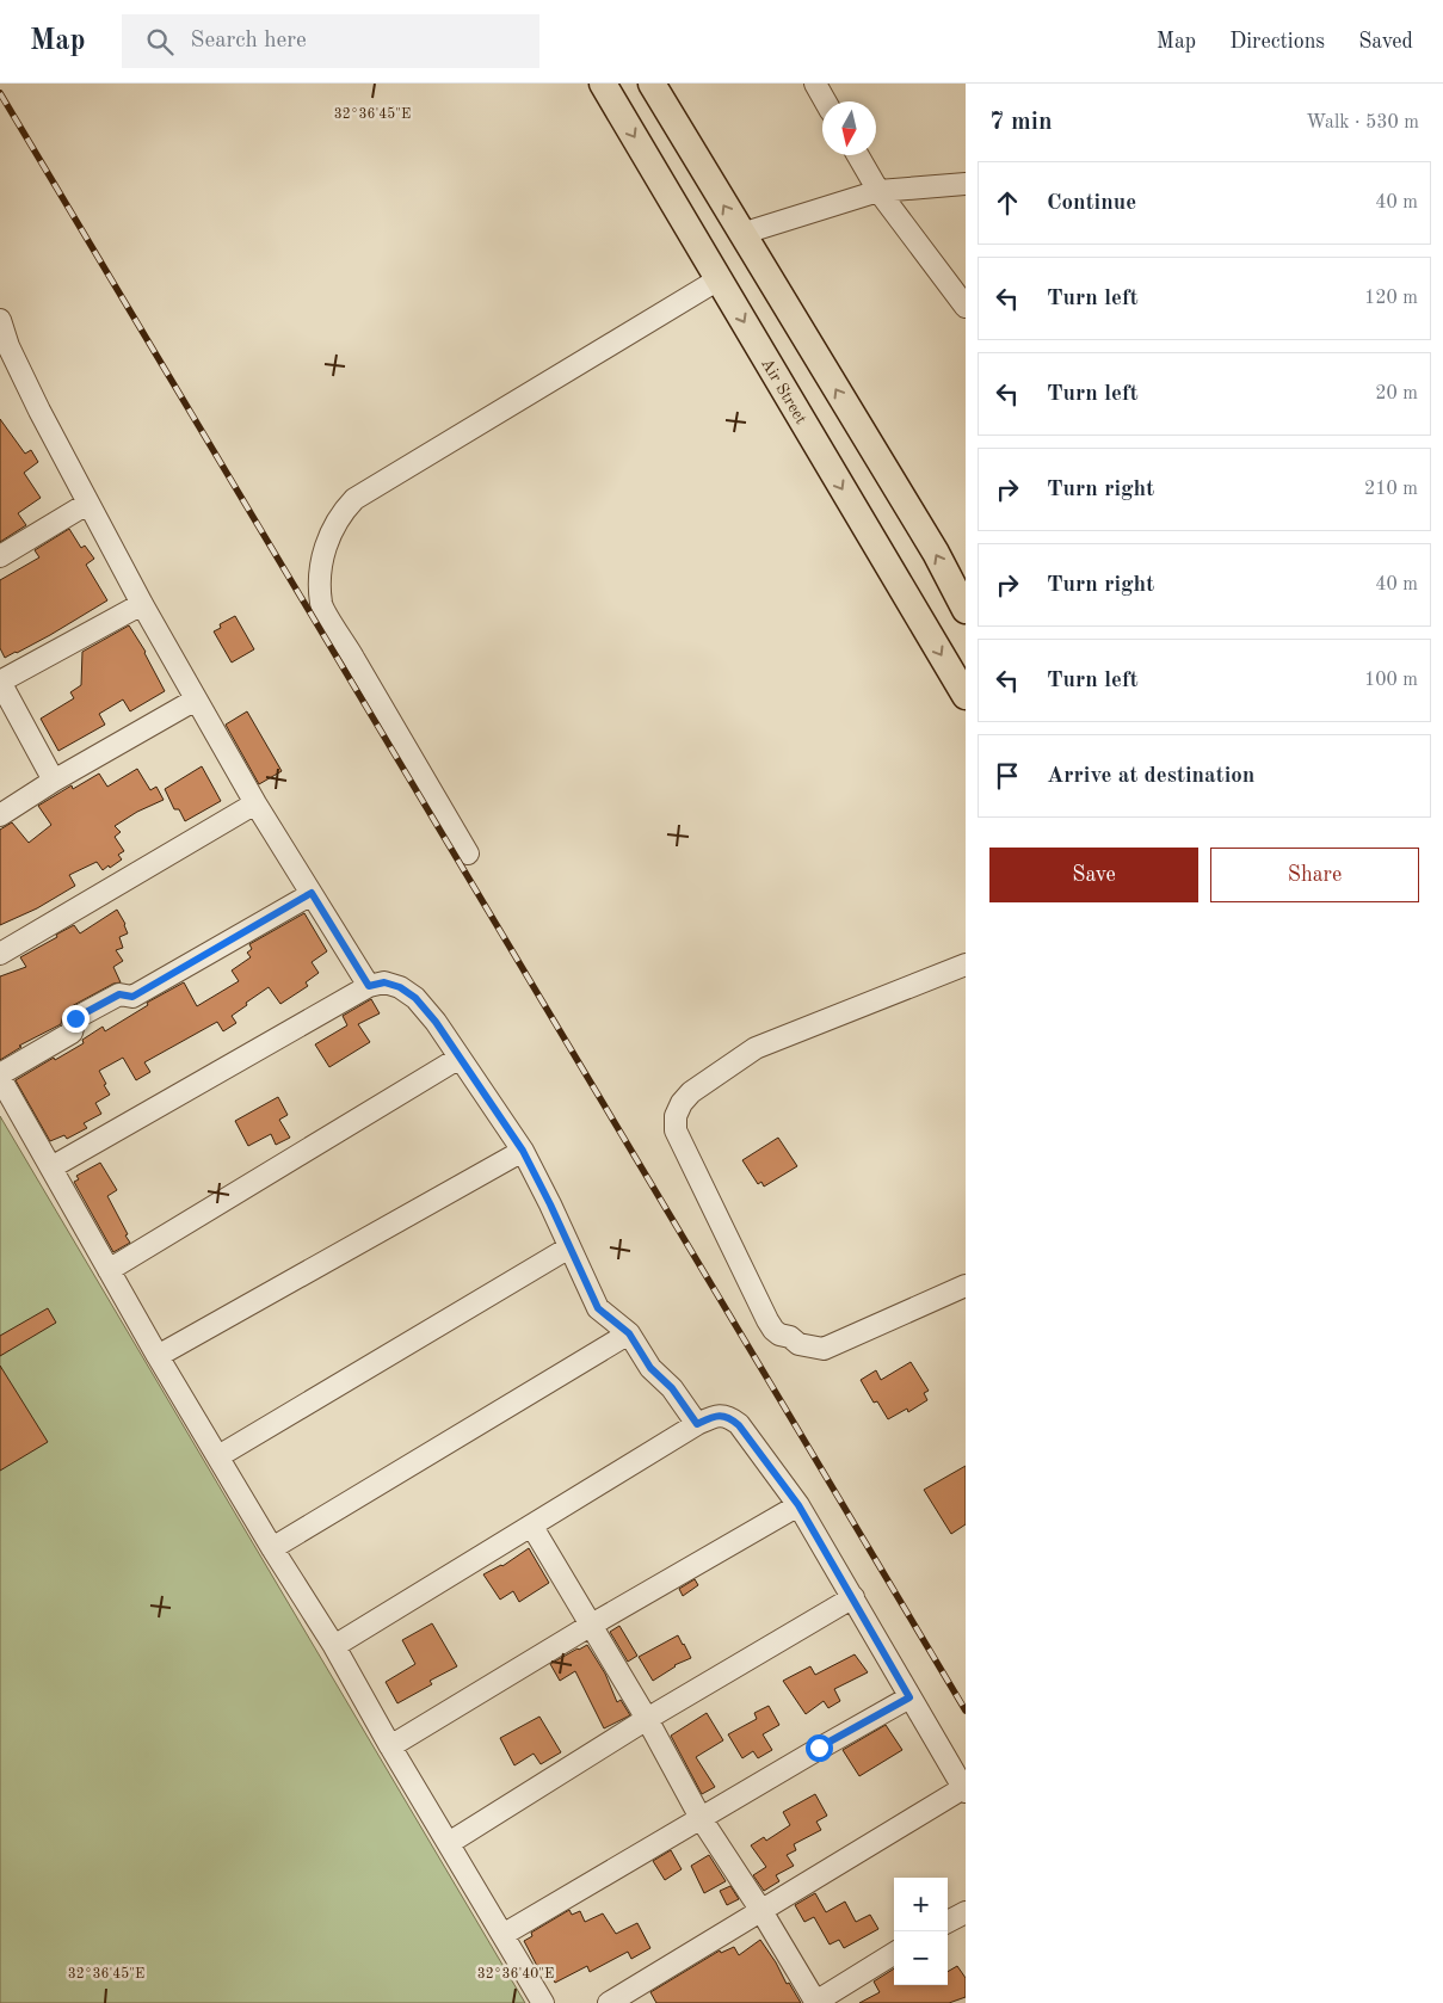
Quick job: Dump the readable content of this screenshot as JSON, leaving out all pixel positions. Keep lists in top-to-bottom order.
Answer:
{
  "streets": {
    "main road": ["Air Street"]
  },
  "north": "bottom",
  "page": {
    "header": "Map",
    "search": "Search here",
    "nav": ["Map", "Directions", "Saved"],
    "heading": ["7 min", "Walk · 530 m"],
    "list": [
      ["Continue", "40 m"],
      ["Turn left", "120 m"],
      ["Turn left", "20 m"],
      ["Turn right", "210 m"],
      ["Turn right", "40 m"],
      ["Turn left", "100 m"],
      "Arrive at destination"
    ],
    "buttons": ["Save", "Share"],
    "map_buttons": ["+", "−"]
  },
  "coordinates": ["32°36'45\"E", "32°36'40\"E"]
}
